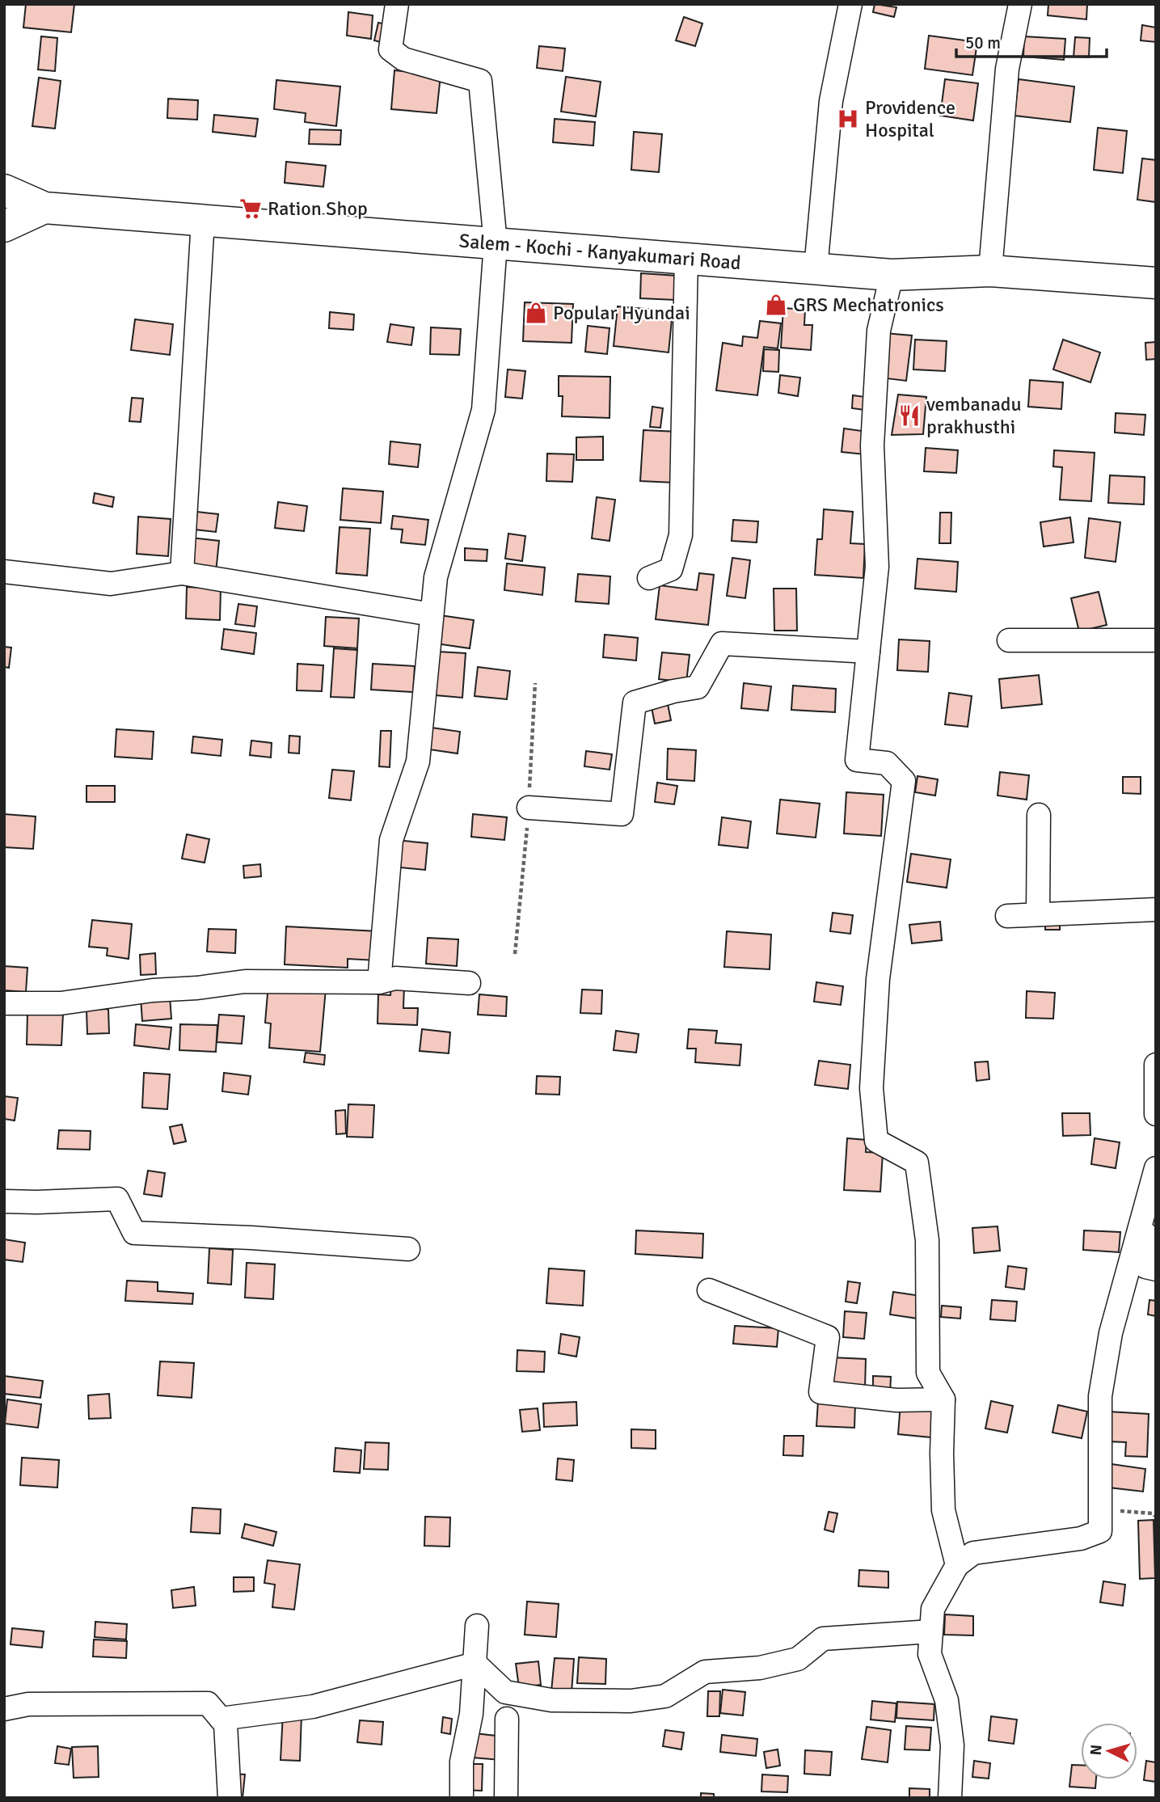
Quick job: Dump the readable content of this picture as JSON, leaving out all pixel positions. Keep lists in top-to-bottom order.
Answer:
{
  "streets": {
    "highway": ["Salem - Kochi - Kanyakumari Road"]
  },
  "places": {
    "hospital": ["Providence Hospital"],
    "supermarket": ["Ration Shop"],
    "shop": ["GRS Mechatronics", "Popular Hyundai"],
    "restaurant": ["vembanadu prakhusthi"]
  },
  "scale_bar": "50 m",
  "north": "left"
}
